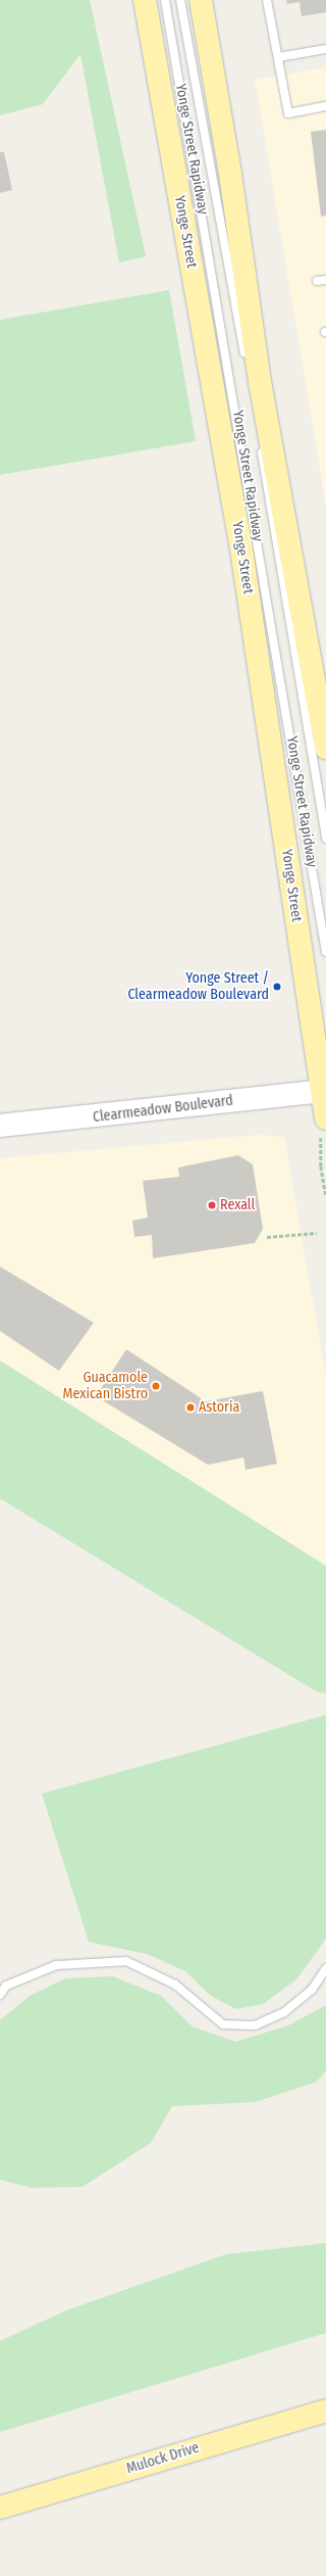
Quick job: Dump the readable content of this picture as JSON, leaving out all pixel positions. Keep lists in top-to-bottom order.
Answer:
{
  "streets": {
    "main road": ["Yonge Street", "Mulock Drive"],
    "street": ["Clearmeadow Boulevard"],
    "lane": ["Yonge Street Rapidway"]
  },
  "crossings": [
    ["Yonge Street", "Clearmeadow Boulevard"]
  ],
  "places": [
    "Yonge Street / Clearmeadow Boulevard",
    "Rexall",
    "Guacamole Mexican Bistro",
    "Astoria"
  ]
}
